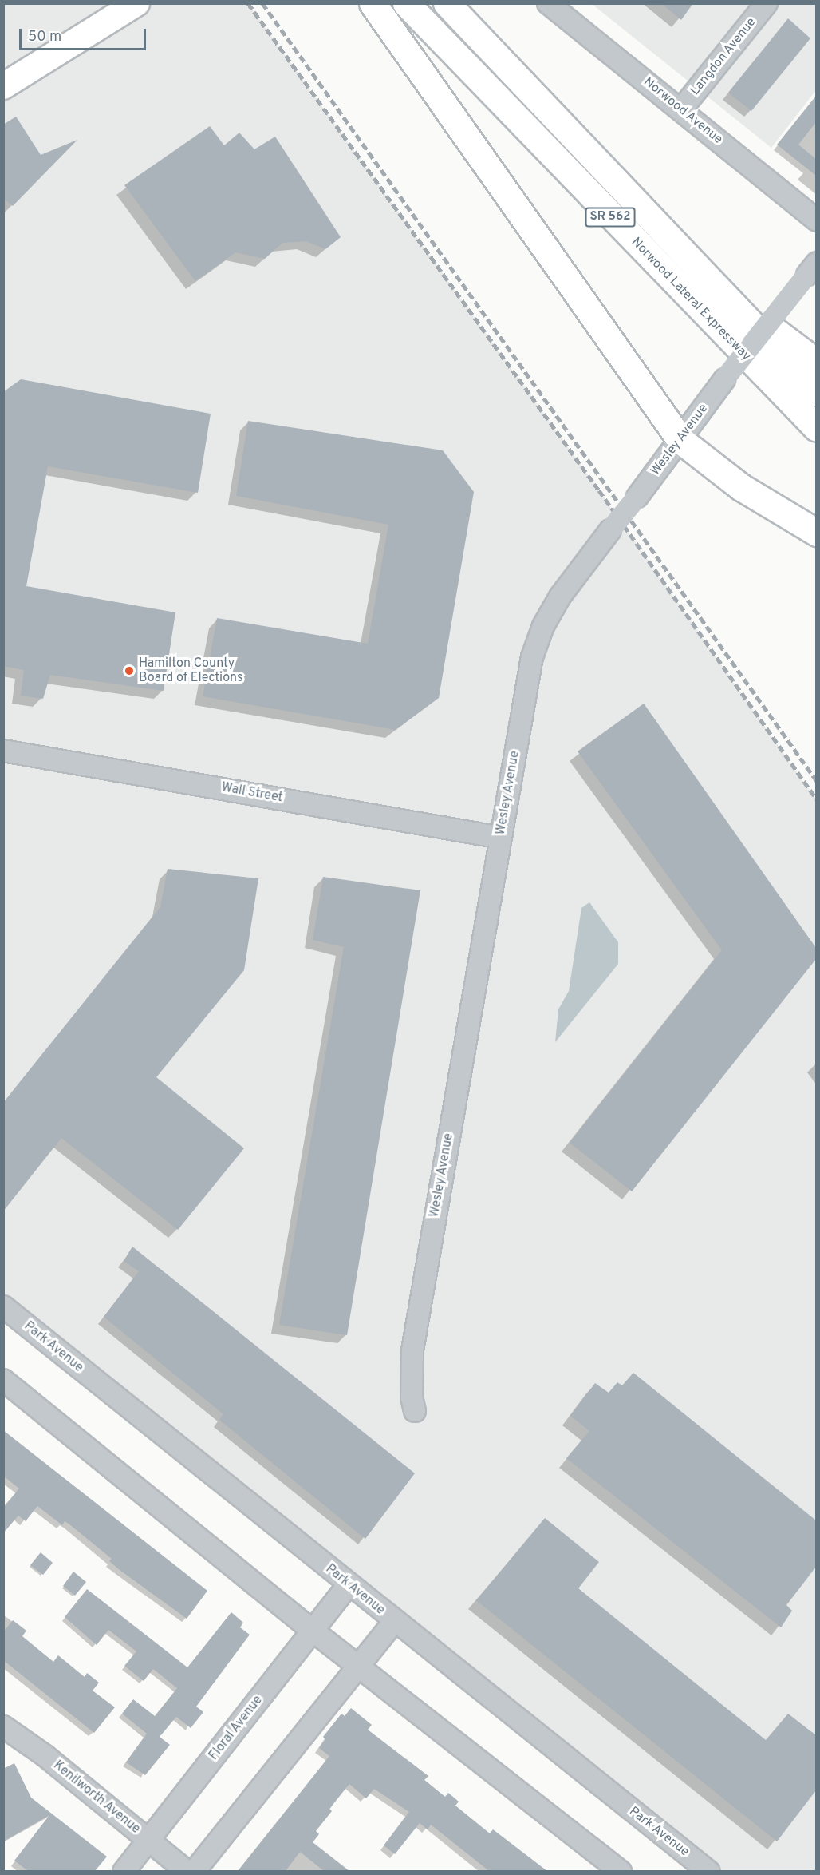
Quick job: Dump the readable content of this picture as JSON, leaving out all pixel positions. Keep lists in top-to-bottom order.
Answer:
{
  "streets": {
    "highway": ["SR 562", "Norwood Lateral Expressway"],
    "street": [
      "Langdon Avenue",
      "Norwood Avenue",
      "Wesley Avenue",
      "Wall Street",
      "Park Avenue",
      "Floral Avenue",
      "Kenilworth Avenue"
    ]
  },
  "crossings": [
    ["Langdon Avenue", "Norwood Avenue"],
    ["Wesley Avenue", "Wall Street"],
    ["Park Avenue", "Floral Avenue"],
    ["Floral Avenue", "Kenilworth Avenue"]
  ],
  "places": ["Hamilton County Board of Elections"],
  "scale_bar": "50 m"
}
